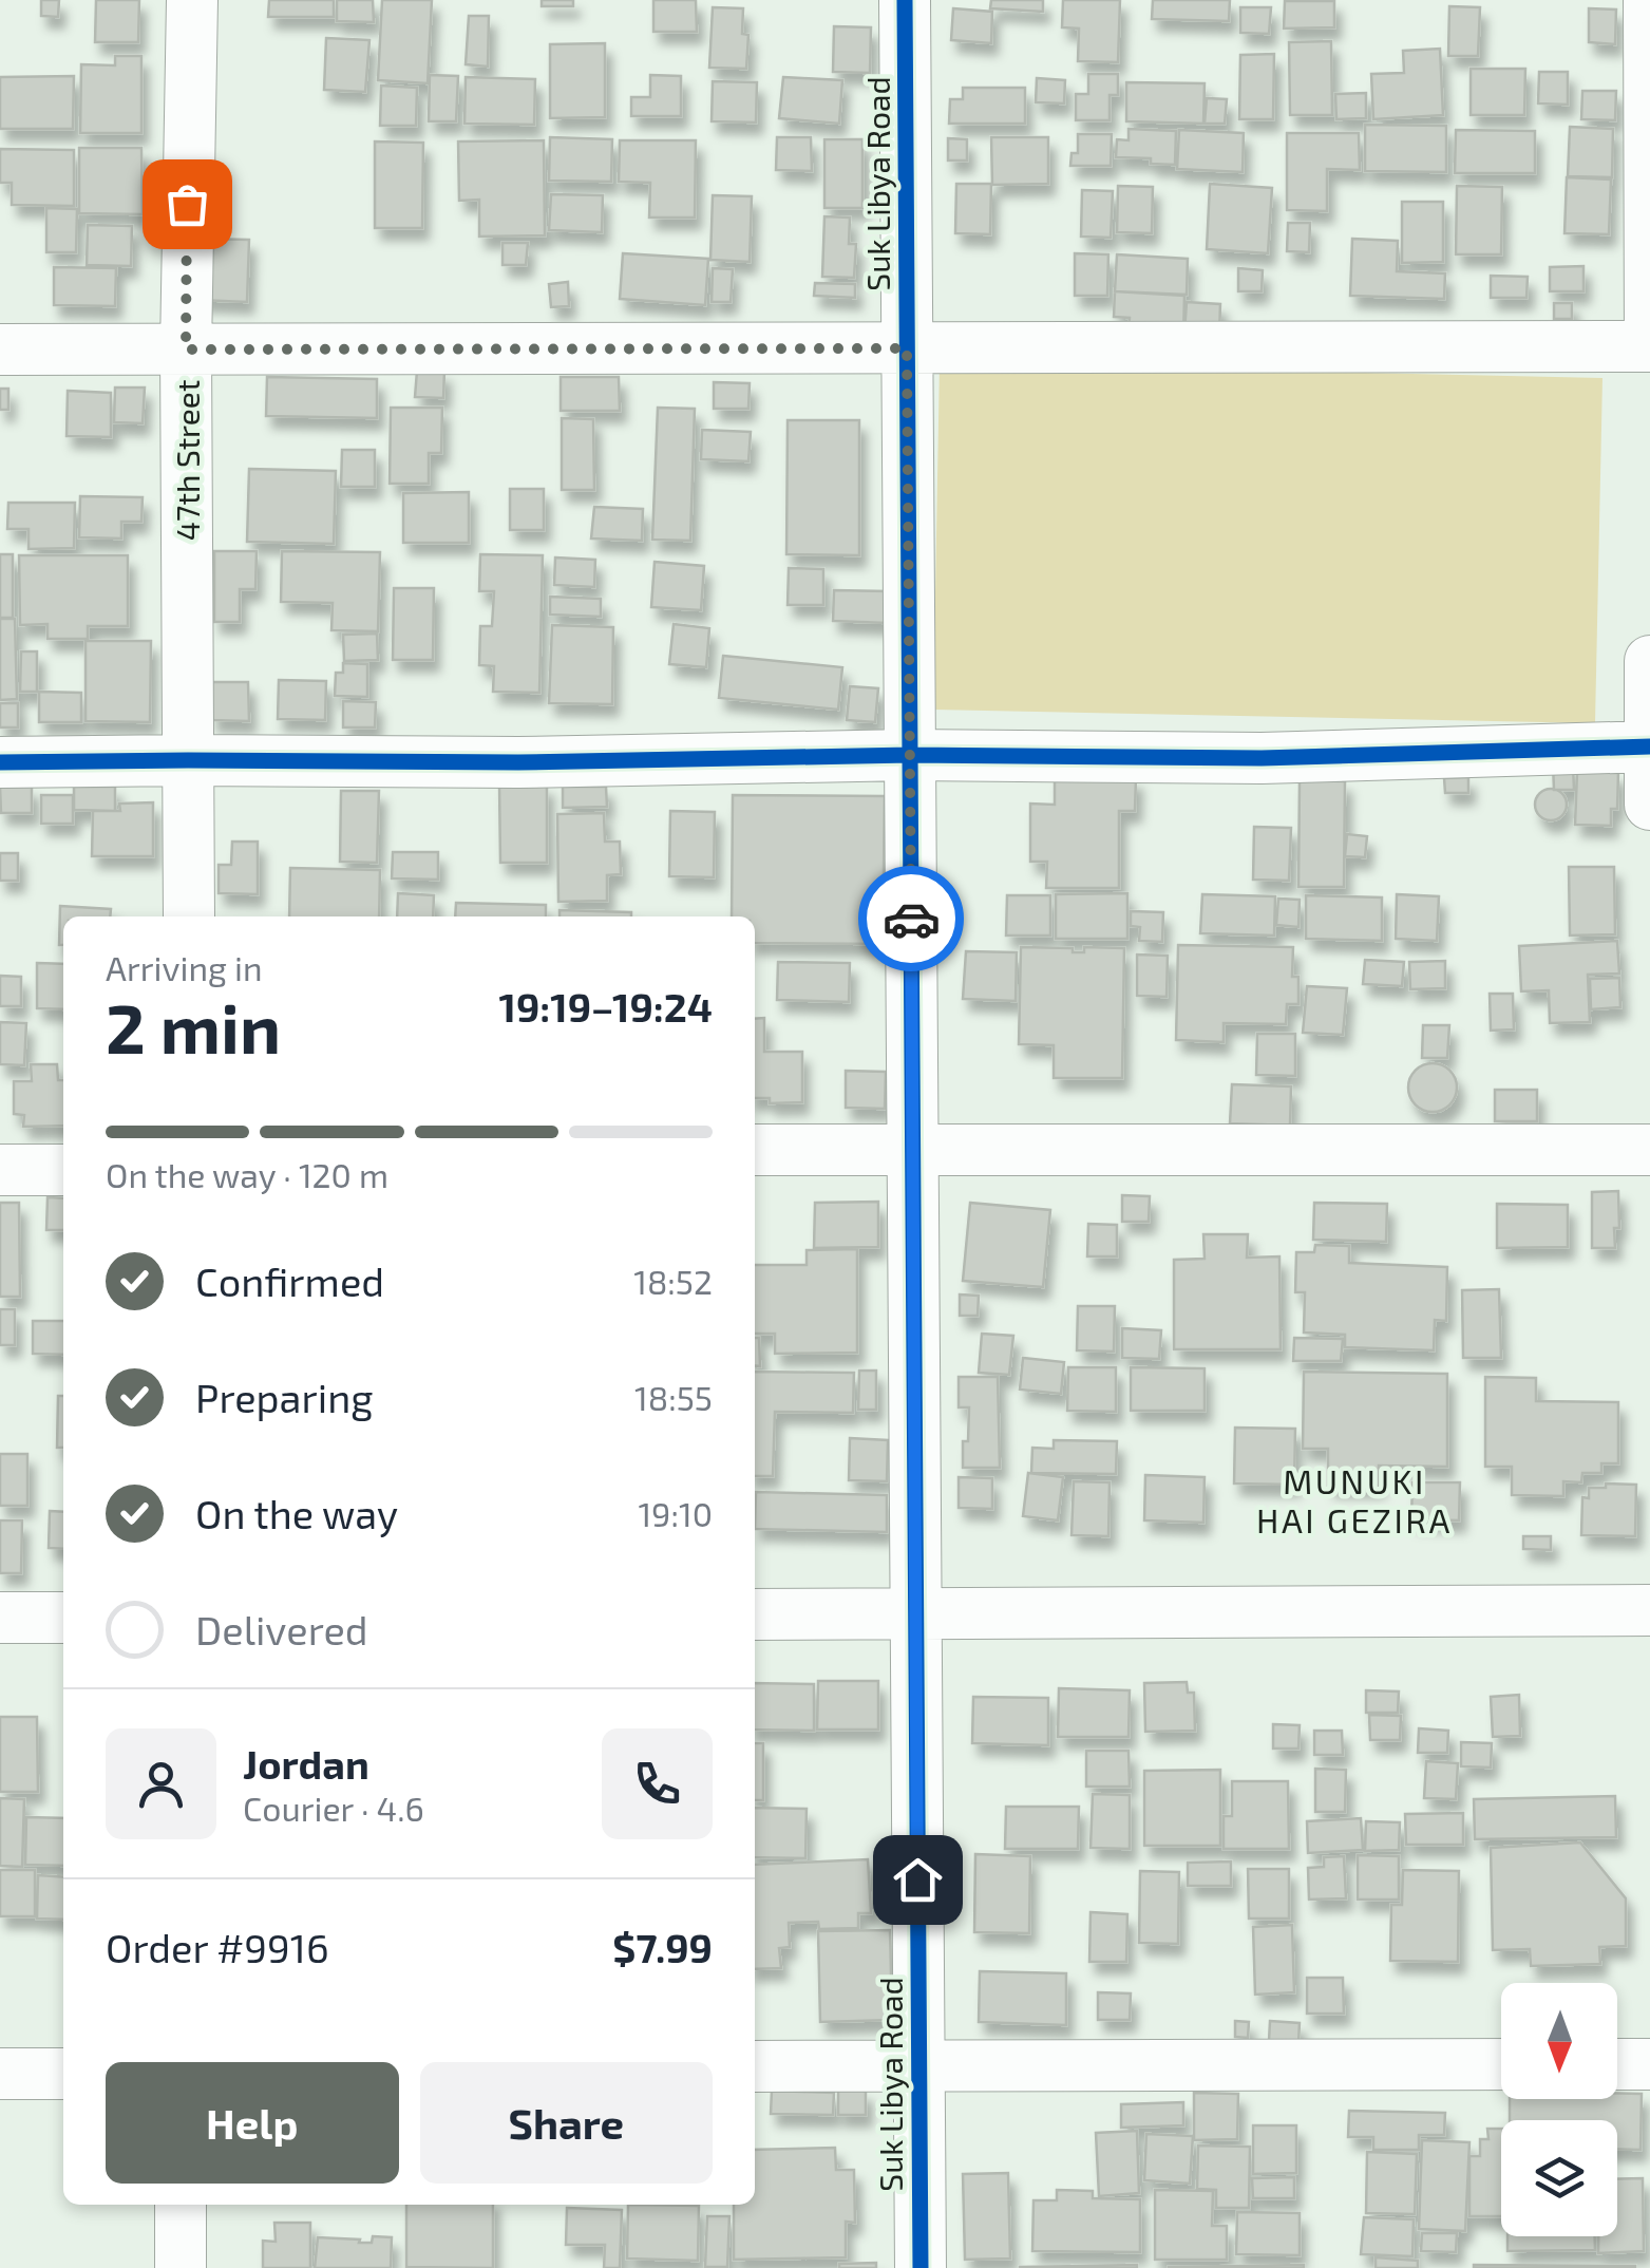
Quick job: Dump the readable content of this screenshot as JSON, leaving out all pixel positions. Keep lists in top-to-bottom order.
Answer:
{
  "streets": {
    "street": ["Suk Libya Road", "47th Street"]
  },
  "districts": ["MUNUKI HAI GEZIRA"],
  "north": "bottom",
  "page": {
    "heading": ["2 min", "Arriving in", "19:19–19:24"],
    "panel": [
      "Jordan",
      "Courier · 4.6",
      "Order #9916",
      "$7.99"
    ],
    "bar": "On the way · 120 m",
    "list": [
      ["Confirmed", "18:52"],
      ["Preparing", "18:55"],
      ["On the way", "19:10"],
      "Delivered"
    ],
    "buttons": ["Help", "Share"]
  }
}
